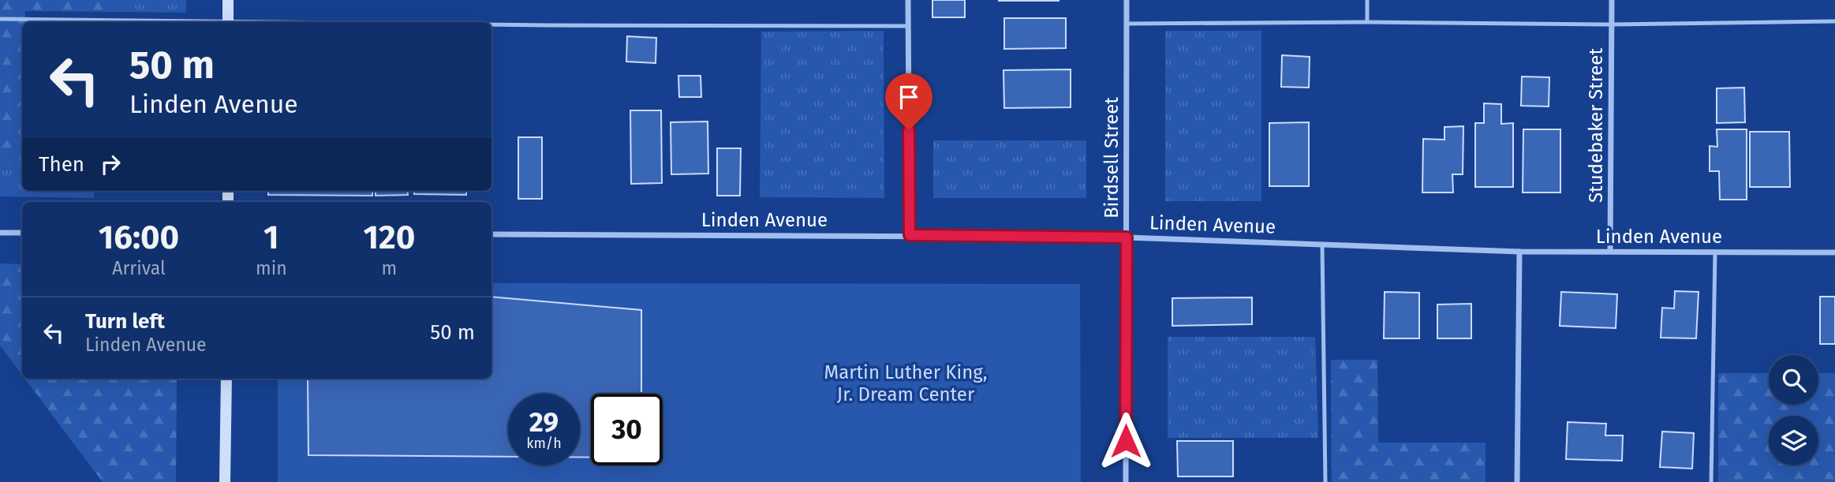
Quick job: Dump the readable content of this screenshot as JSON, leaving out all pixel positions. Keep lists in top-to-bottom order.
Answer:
{
  "streets": {
    "street": ["Studebaker Street", "Birdsell Street", "Linden Avenue"]
  },
  "crossings": [
    ["Studebaker Street", "Linden Avenue"],
    ["Birdsell Street", "Linden Avenue"]
  ],
  "parks": ["Martin Luther King, Jr. Dream Center"],
  "page": {
    "turn": ["50 m", "Linden Avenue"],
    "then": "Then",
    "eta": [
      "16:00",
      "Arrival",
      "1",
      "min",
      "120",
      "m"
    ],
    "list": [
      {
        "name": "Turn left",
        "note": "Linden Avenue",
        "value": "50 m"
      }
    ],
    "speed": "29 km/h",
    "limit": "30"
  }
}
